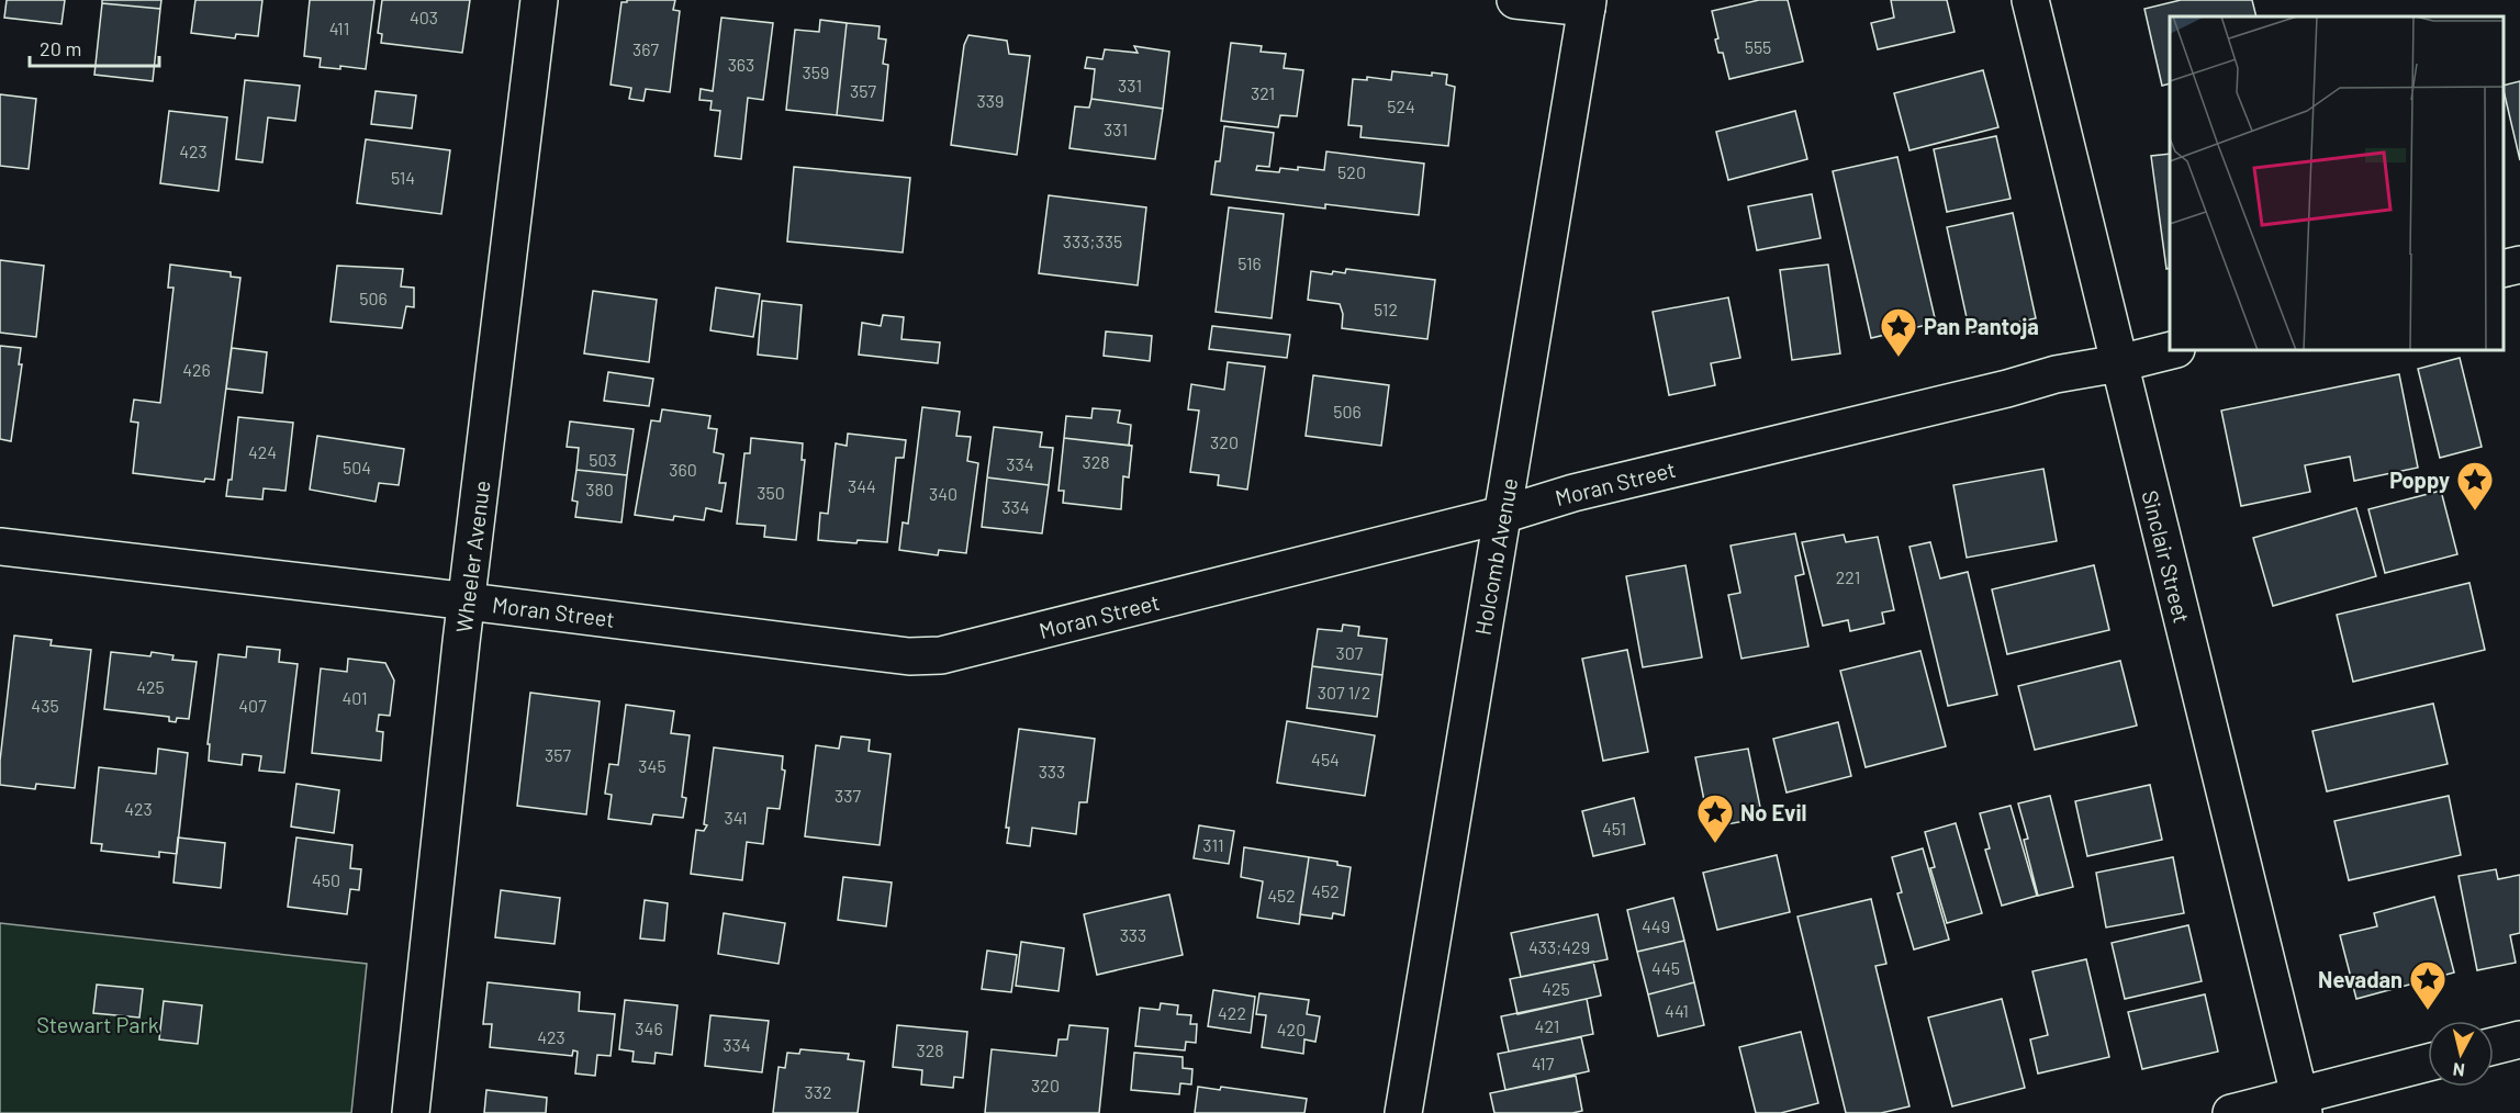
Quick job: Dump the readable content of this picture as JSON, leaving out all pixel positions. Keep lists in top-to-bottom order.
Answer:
{
  "streets": {
    "street": [
      "Moran Street",
      "Wheeler Avenue",
      "Holcomb Avenue",
      "Sinclair Street"
    ]
  },
  "crossings": [
    ["Moran Street", "Wheeler Avenue"],
    ["Moran Street", "Holcomb Avenue"],
    ["Moran Street", "Sinclair Street"]
  ],
  "parks": ["Stewart Park"],
  "places": {
    "place": [
      "Pan Pantoja",
      "Poppy",
      "No Evil",
      "Nevadan"
    ]
  },
  "house_numbers": [
    "403",
    "411",
    "555",
    "367",
    "363",
    "359",
    "331",
    "357",
    "321",
    "339",
    "524",
    "331",
    "423",
    "520",
    "514",
    "333;335",
    "516",
    "506",
    "512",
    "426",
    "506",
    "320",
    "424",
    "503",
    "328",
    "334",
    "504",
    "360",
    "344",
    "380",
    "350",
    "340",
    "334",
    "221",
    "307",
    "425",
    "307 1/2",
    "401",
    "435",
    "407",
    "357",
    "454",
    "345",
    "333",
    "337",
    "423",
    "341",
    "451",
    "311",
    "450",
    "452",
    "452",
    "449",
    "333",
    "433;429",
    "445",
    "425",
    "441",
    "422",
    "421",
    "346",
    "420",
    "423",
    "334",
    "328",
    "417",
    "320",
    "332"
  ],
  "scale_bar": "20 m",
  "north": "bottom"
}
